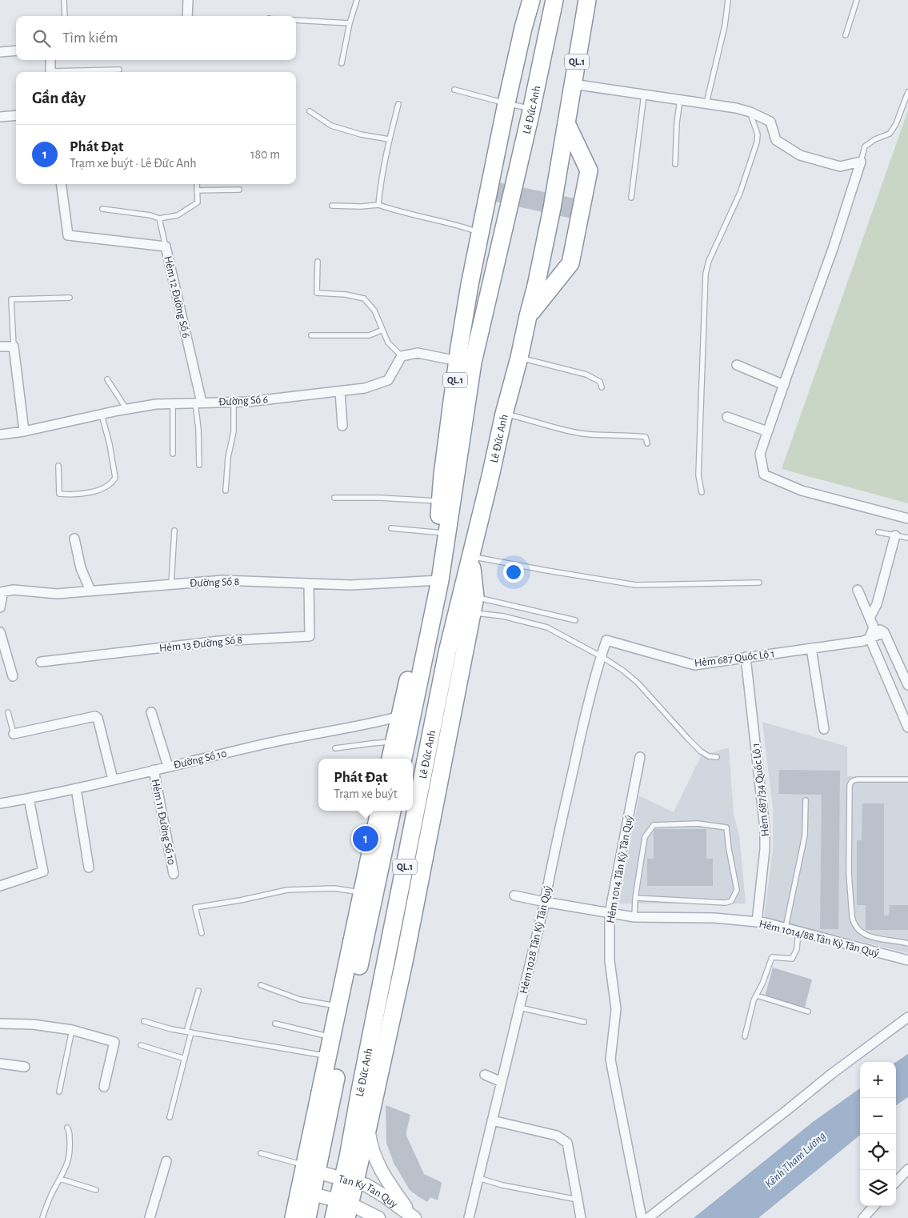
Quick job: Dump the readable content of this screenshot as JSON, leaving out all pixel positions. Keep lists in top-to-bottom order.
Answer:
{
  "streets": {
    "highway": ["QL.1", "Lê Đức Anh"],
    "main road": ["Tan Ky Tan Quy"],
    "street": [
      "Hẻm 12 Đường Số 6",
      "Đường Số 6",
      "Đường Số 8",
      "Hẻm 13 Đường Số 8",
      "Hẻm 687 Quốc Lộ 1",
      "Đường Số 10",
      "Hẻm 687/34 Quốc Lộ 1",
      "Hẻm 11 Đường Số 10",
      "Hẻm 1014 Tân Kỳ Tân Quý",
      "Hẻm 1014/88 Tân Kỳ Tân Quý",
      "Hẻm 1028 Tân Kỳ Tân Quý"
    ]
  },
  "crossings": [
    ["QL.1", "Lê Đức Anh"],
    ["QL.1", "Tan Ky Tan Quy"],
    ["Lê Đức Anh", "Đường Số 8"],
    ["Lê Đức Anh", "Đường Số 10"],
    ["Lê Đức Anh", "Tan Ky Tan Quy"],
    ["Hẻm 12 Đường Số 6", "Đường Số 6"],
    ["Đường Số 8", "Hẻm 13 Đường Số 8"],
    ["Hẻm 687 Quốc Lộ 1", "Hẻm 687/34 Quốc Lộ 1"],
    ["Hẻm 687 Quốc Lộ 1", "Hẻm 1028 Tân Kỳ Tân Quý"],
    ["Đường Số 10", "Hẻm 11 Đường Số 10"],
    ["Hẻm 687/34 Quốc Lộ 1", "Hẻm 1014/88 Tân Kỳ Tân Quý"],
    ["Hẻm 1014 Tân Kỳ Tân Quý", "Hẻm 1014/88 Tân Kỳ Tân Quý"],
    ["Hẻm 1014/88 Tân Kỳ Tân Quý", "Hẻm 1028 Tân Kỳ Tân Quý"]
  ],
  "water": ["Kênh Tham Lương"],
  "page": {
    "search": "Tìm kiếm",
    "heading": "Gần đây",
    "list": [
      {
        "mark": "1",
        "name": "Phát Đạt",
        "note": "Trạm xe buýt · Lê Đức Anh",
        "value": "180 m"
      }
    ],
    "popup": ["Phát Đạt", "Trạm xe buýt"],
    "pins": "1",
    "map_buttons": ["+", "−"]
  }
}
